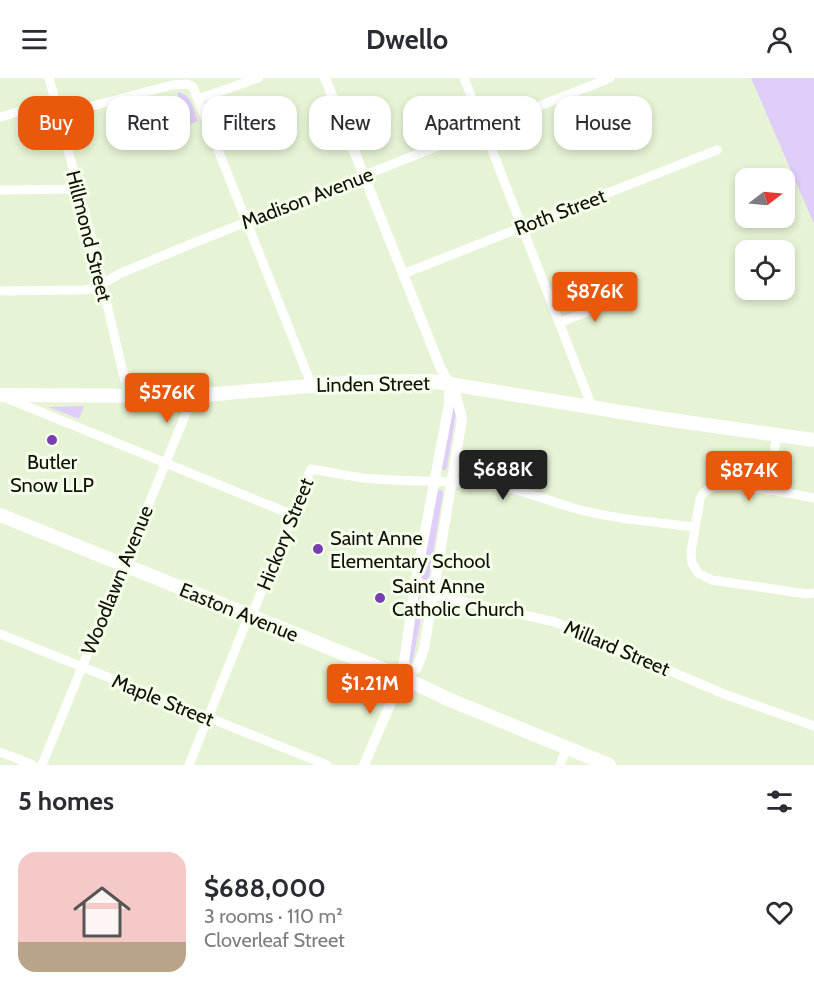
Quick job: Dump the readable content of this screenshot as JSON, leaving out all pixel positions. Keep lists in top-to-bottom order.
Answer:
{
  "streets": {
    "main road": ["Linden Street", "Easton Avenue"],
    "street": [
      "Madison Avenue",
      "Roth Street",
      "Hillmond Street",
      "Hickory Street",
      "Woodlawn Avenue",
      "Millard Street",
      "Maple Street"
    ]
  },
  "crossings": [
    ["Madison Avenue", "Hillmond Street"],
    ["Hillmond Street", "Linden Street"],
    ["Linden Street", "Woodlawn Avenue"],
    ["Hickory Street", "Easton Avenue"],
    ["Hickory Street", "Maple Street"],
    ["Woodlawn Avenue", "Easton Avenue"],
    ["Woodlawn Avenue", "Maple Street"]
  ],
  "places": ["Butler Snow LLP", "Saint Anne Elementary School", "Saint Anne Catholic Church"],
  "north": "right",
  "page": {
    "header": "Dwello",
    "chip": [
      "Buy",
      "Rent",
      "Filters",
      "New",
      "Apartment",
      "House"
    ],
    "price": [
      "$876K",
      "$576K",
      "$688K",
      "$874K",
      "$1.21M"
    ],
    "heading": "5 homes",
    "list": [
      {
        "name": "$688,000",
        "note": "3 rooms · 110 m² · Cloverleaf Street"
      }
    ]
  }
}
